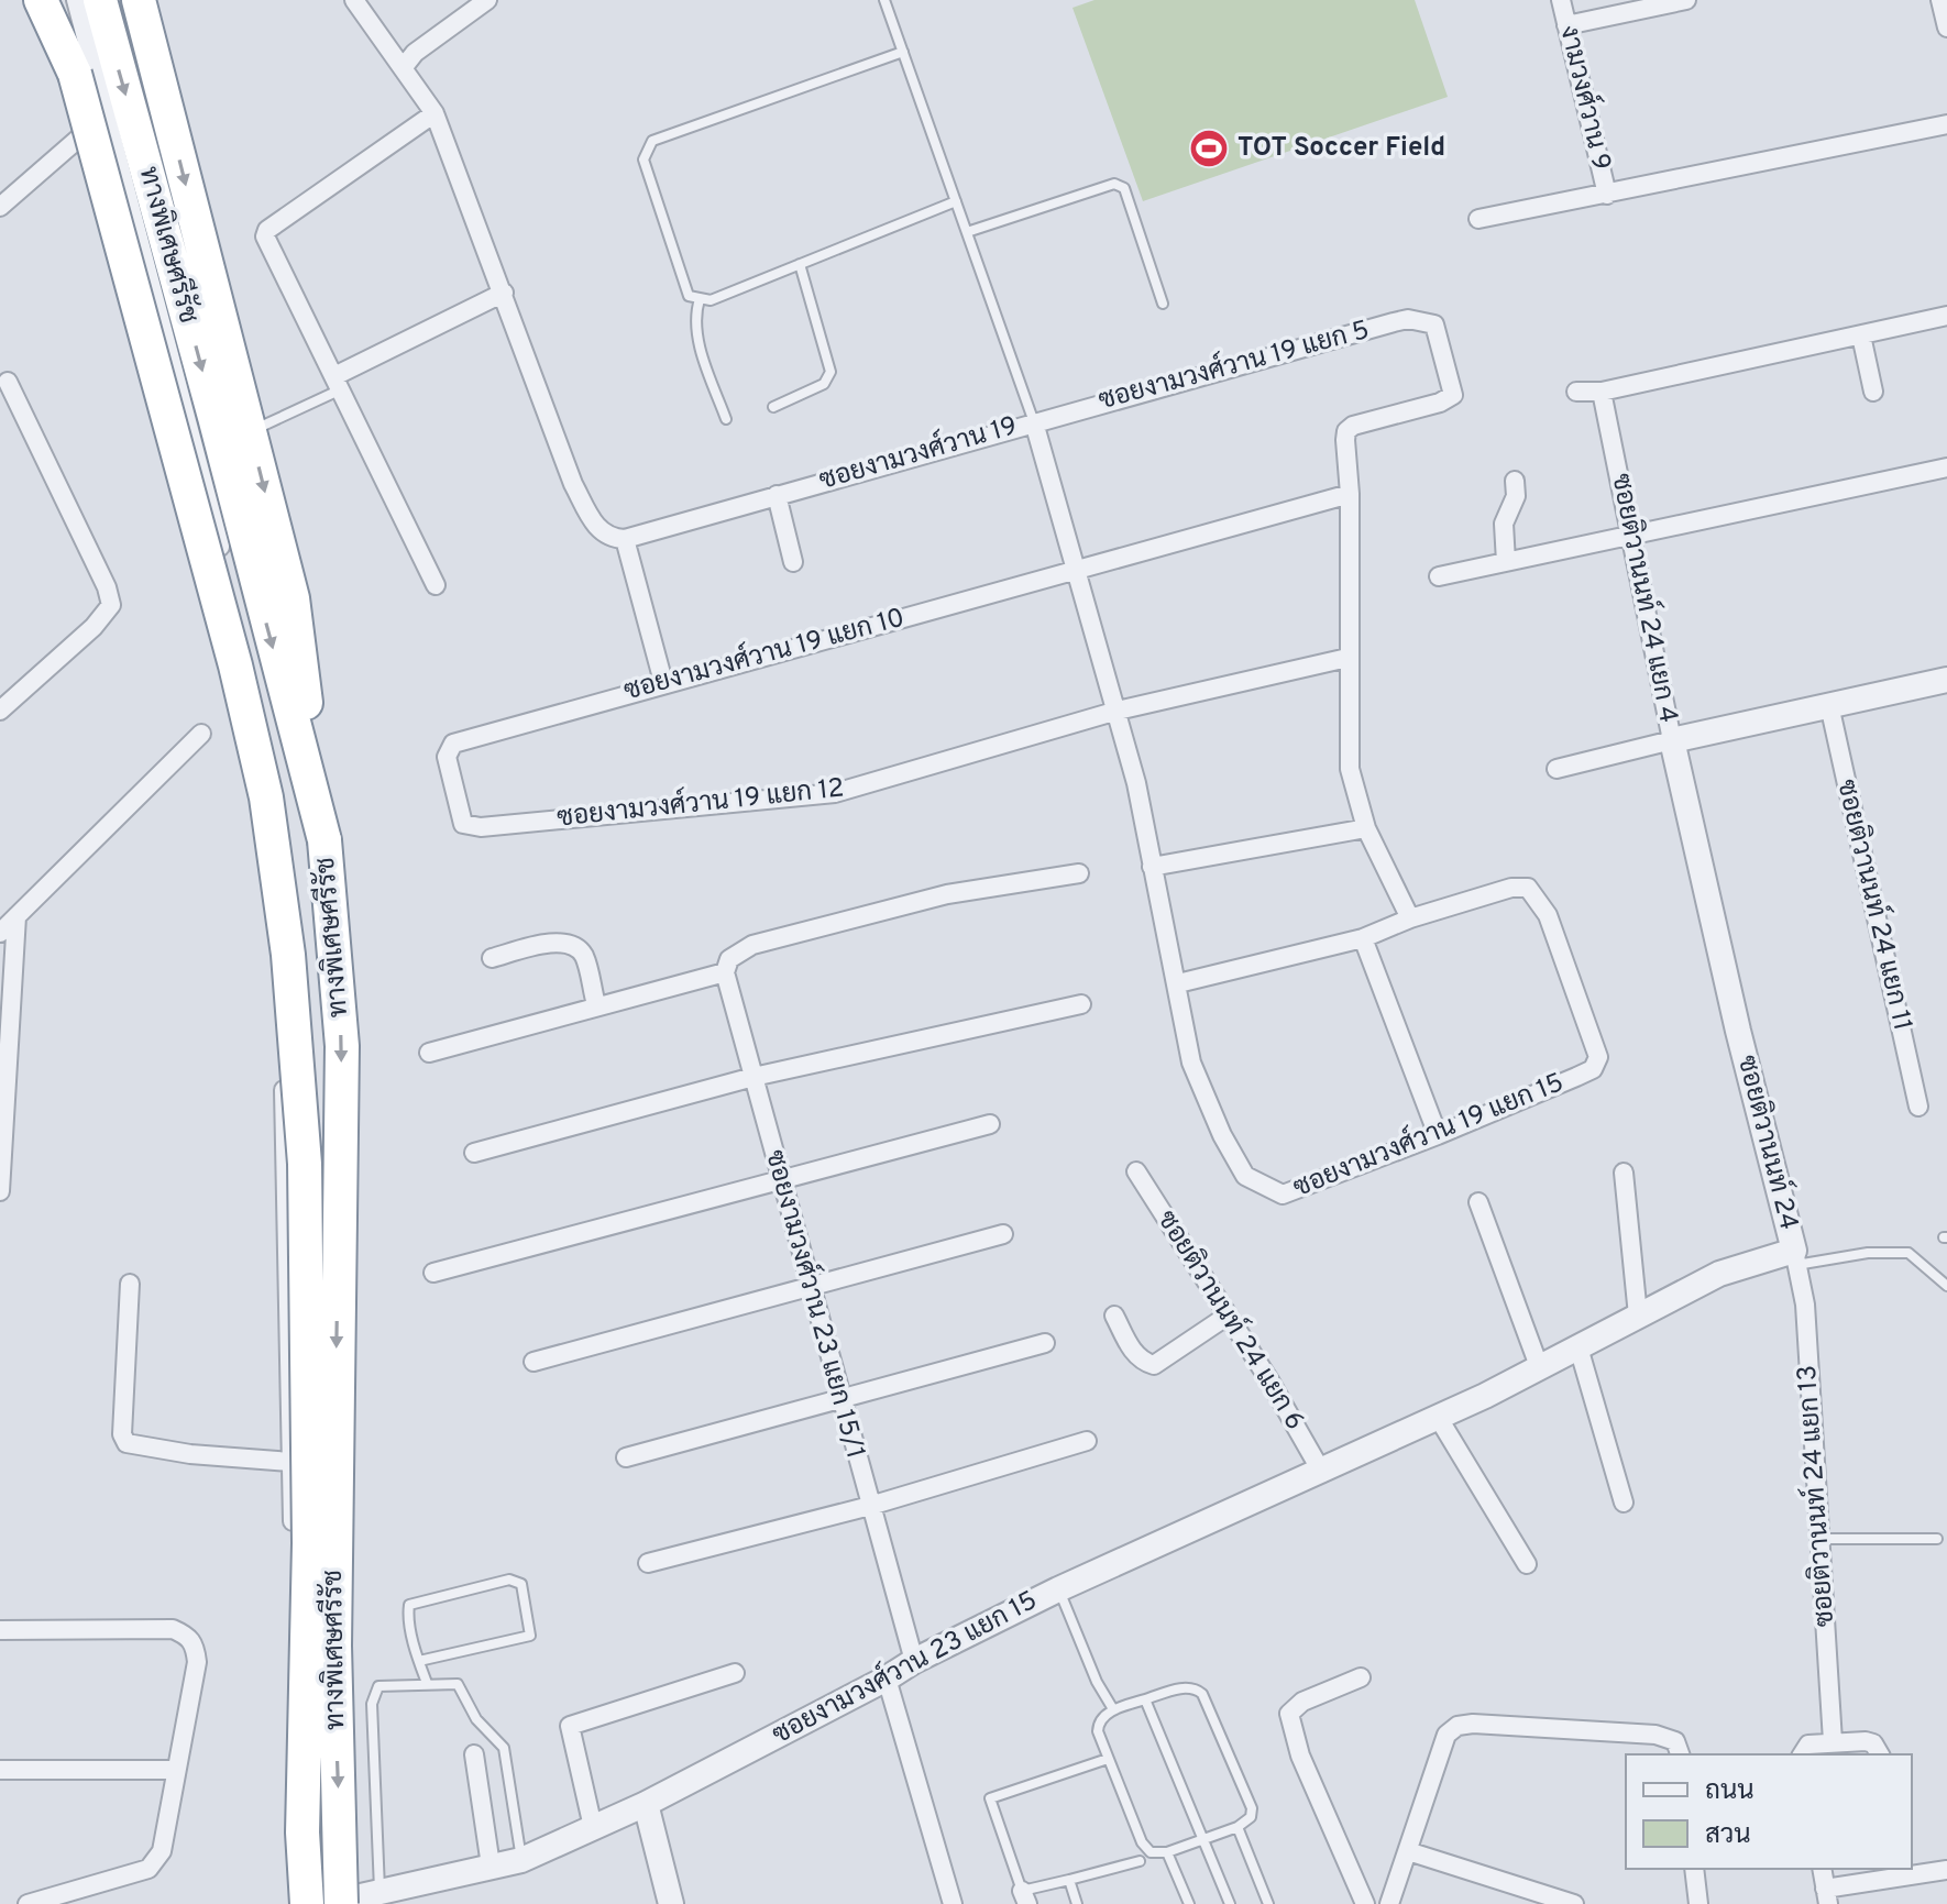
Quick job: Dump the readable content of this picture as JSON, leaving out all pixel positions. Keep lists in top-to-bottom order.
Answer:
{
  "streets": {
    "highway": ["ทางพิเศษศรีรัช"],
    "street": [
      "งามวงศ์วาน 9",
      "ซอยงามวงศ์วาน 19 แยก 5",
      "ซอยงามวงศ์วาน 19",
      "ซอยติวานนท์ 24 แยก 4",
      "ซอยงามวงศ์วาน 19 แยก 10",
      "ซอยงามวงศ์วาน 19 แยก 12",
      "ซอยติวานนท์ 24 แยก 11",
      "ซอยงามวงศ์วาน 19 แยก 15",
      "ซอยติวานนท์ 24",
      "ซอยงามวงศ์วาน 23 แยก 15/1",
      "ซอยติวานนท์ 24 แยก 6",
      "ซอยติวานนท์ 24 แยก 13",
      "ซอยงามวงศ์วาน 23 แยก 15"
    ]
  },
  "crossings": [
    ["ซอยงามวงศ์วาน 19 แยก 5", "ซอยงามวงศ์วาน 19"],
    ["ซอยงามวงศ์วาน 19 แยก 5", "ซอยงามวงศ์วาน 19 แยก 10"],
    ["ซอยงามวงศ์วาน 19", "ซอยงามวงศ์วาน 19 แยก 10"],
    ["ซอยงามวงศ์วาน 19", "ซอยงามวงศ์วาน 19 แยก 12"],
    ["ซอยงามวงศ์วาน 19", "ซอยงามวงศ์วาน 19 แยก 15"],
    ["ซอยติวานนท์ 24 แยก 4", "ซอยติวานนท์ 24"],
    ["ซอยงามวงศ์วาน 19 แยก 10", "ซอยงามวงศ์วาน 19 แยก 12"],
    ["ซอยติวานนท์ 24", "ซอยติวานนท์ 24 แยก 6"],
    ["ซอยติวานนท์ 24", "ซอยติวานนท์ 24 แยก 13"],
    ["ซอยติวานนท์ 24", "ซอยงามวงศ์วาน 23 แยก 15"],
    ["ซอยงามวงศ์วาน 23 แยก 15/1", "ซอยงามวงศ์วาน 23 แยก 15"]
  ],
  "places": {
    "sports": ["TOT Soccer Field"]
  },
  "legend": ["ถนน", "สวน"]
}
